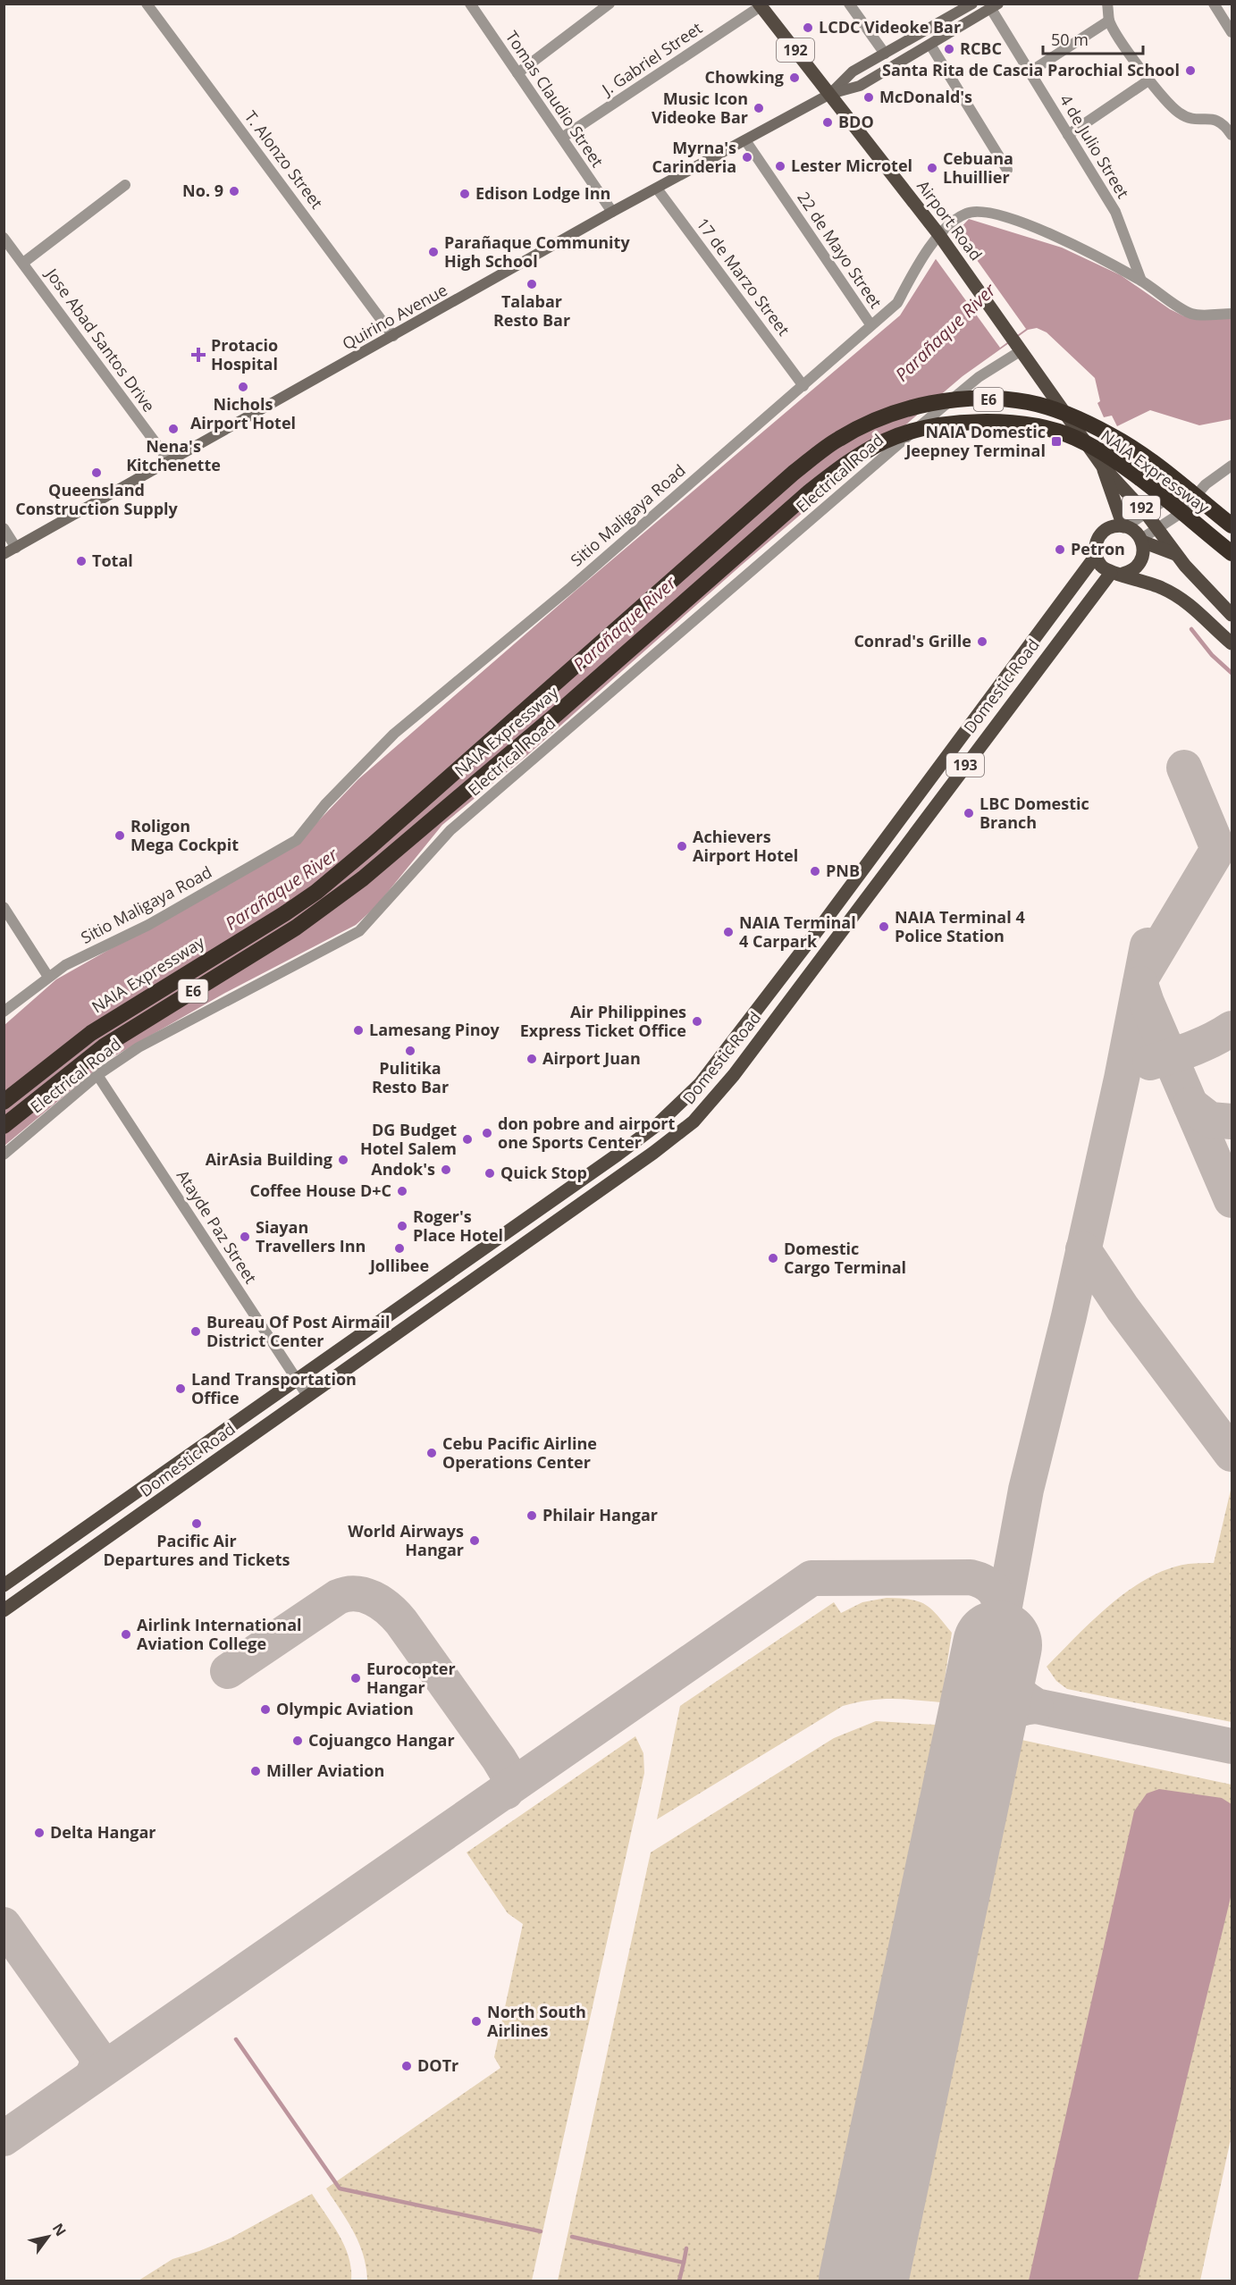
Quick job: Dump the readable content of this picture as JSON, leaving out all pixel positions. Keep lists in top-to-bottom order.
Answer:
{
  "streets": {
    "highway": ["E6", "NAIA Expressway"],
    "main road": [
      "192",
      "Airport Road",
      "Quirino Avenue",
      "Domestic Road",
      "193"
    ],
    "street": [
      "J. Gabriel Street",
      "Tomas Claudio Street",
      "4 de Julio Street",
      "T. Alonzo Street",
      "22 de Mayo Street",
      "17 de Marzo Street",
      "Jose Abad Santos Drive",
      "Electrical Road",
      "Sitio Maligaya Road",
      "Atayde Paz Street"
    ]
  },
  "crossings": [
    ["192", "Airport Road"],
    ["192", "Domestic Road"],
    ["J. Gabriel Street", "Tomas Claudio Street"],
    ["J. Gabriel Street", "Airport Road"],
    ["Tomas Claudio Street", "Quirino Avenue"],
    ["4 de Julio Street", "Quirino Avenue"],
    ["4 de Julio Street", "Sitio Maligaya Road"],
    ["T. Alonzo Street", "Quirino Avenue"],
    ["Airport Road", "Quirino Avenue"],
    ["Airport Road", "Electrical Road"],
    ["Airport Road", "Sitio Maligaya Road"],
    ["22 de Mayo Street", "Quirino Avenue"],
    ["22 de Mayo Street", "Sitio Maligaya Road"],
    ["17 de Marzo Street", "Quirino Avenue"],
    ["17 de Marzo Street", "Sitio Maligaya Road"],
    ["Quirino Avenue", "Jose Abad Santos Drive"],
    ["Electrical Road", "Atayde Paz Street"],
    ["Domestic Road", "Atayde Paz Street"]
  ],
  "water": ["Parañaque River"],
  "places": {
    "other": [
      "LCDC Videoke Bar",
      "RCBC",
      "Santa Rita de Cascia Parochial School",
      "Chowking",
      "McDonald's",
      "Music Icon Videoke Bar",
      "BDO",
      "Myrna's Carinderia",
      "Lester Microtel",
      "Cebuana Lhuillier",
      "No. 9",
      "Edison Lodge Inn",
      "Parañaque Community High School",
      "Talabar Resto Bar",
      "Nichols Airport Hotel",
      "Nena's Kitchenette",
      "Queensland Construction Supply",
      "Petron",
      "Total",
      "Conrad's Grille",
      "LBC Domestic Branch",
      "Roligon Mega Cockpit",
      "Achievers Airport Hotel",
      "PNB",
      "NAIA Terminal 4 Police Station",
      "NAIA Terminal 4 Carpark",
      "Air Philippines Express Ticket Office",
      "Lamesang Pinoy",
      "Pulitika Resto Bar",
      "Airport Juan",
      "don pobre and airport one Sports Center",
      "DG Budget Hotel Salem",
      "AirAsia Building",
      "Andok's",
      "Quick Stop",
      "Coffee House D+C",
      "Roger's Place Hotel",
      "Siayan Travellers Inn",
      "Jollibee",
      "Domestic Cargo Terminal",
      "Bureau Of Post Airmail District Center",
      "Land Transportation Office",
      "Cebu Pacific Airline Operations Center",
      "Philair Hangar",
      "Pacific Air Departures and Tickets",
      "World Airways Hangar",
      "Airlink International Aviation College",
      "Eurocopter Hangar",
      "Olympic Aviation",
      "Cojuangco Hangar",
      "Miller Aviation",
      "Delta Hangar",
      "North South Airlines",
      "DOTr"
    ],
    "health": ["Protacio Hospital"],
    "transit": ["NAIA Domestic Jeepney Terminal"]
  },
  "scale_bar": "50 m",
  "north": "top right"
}
